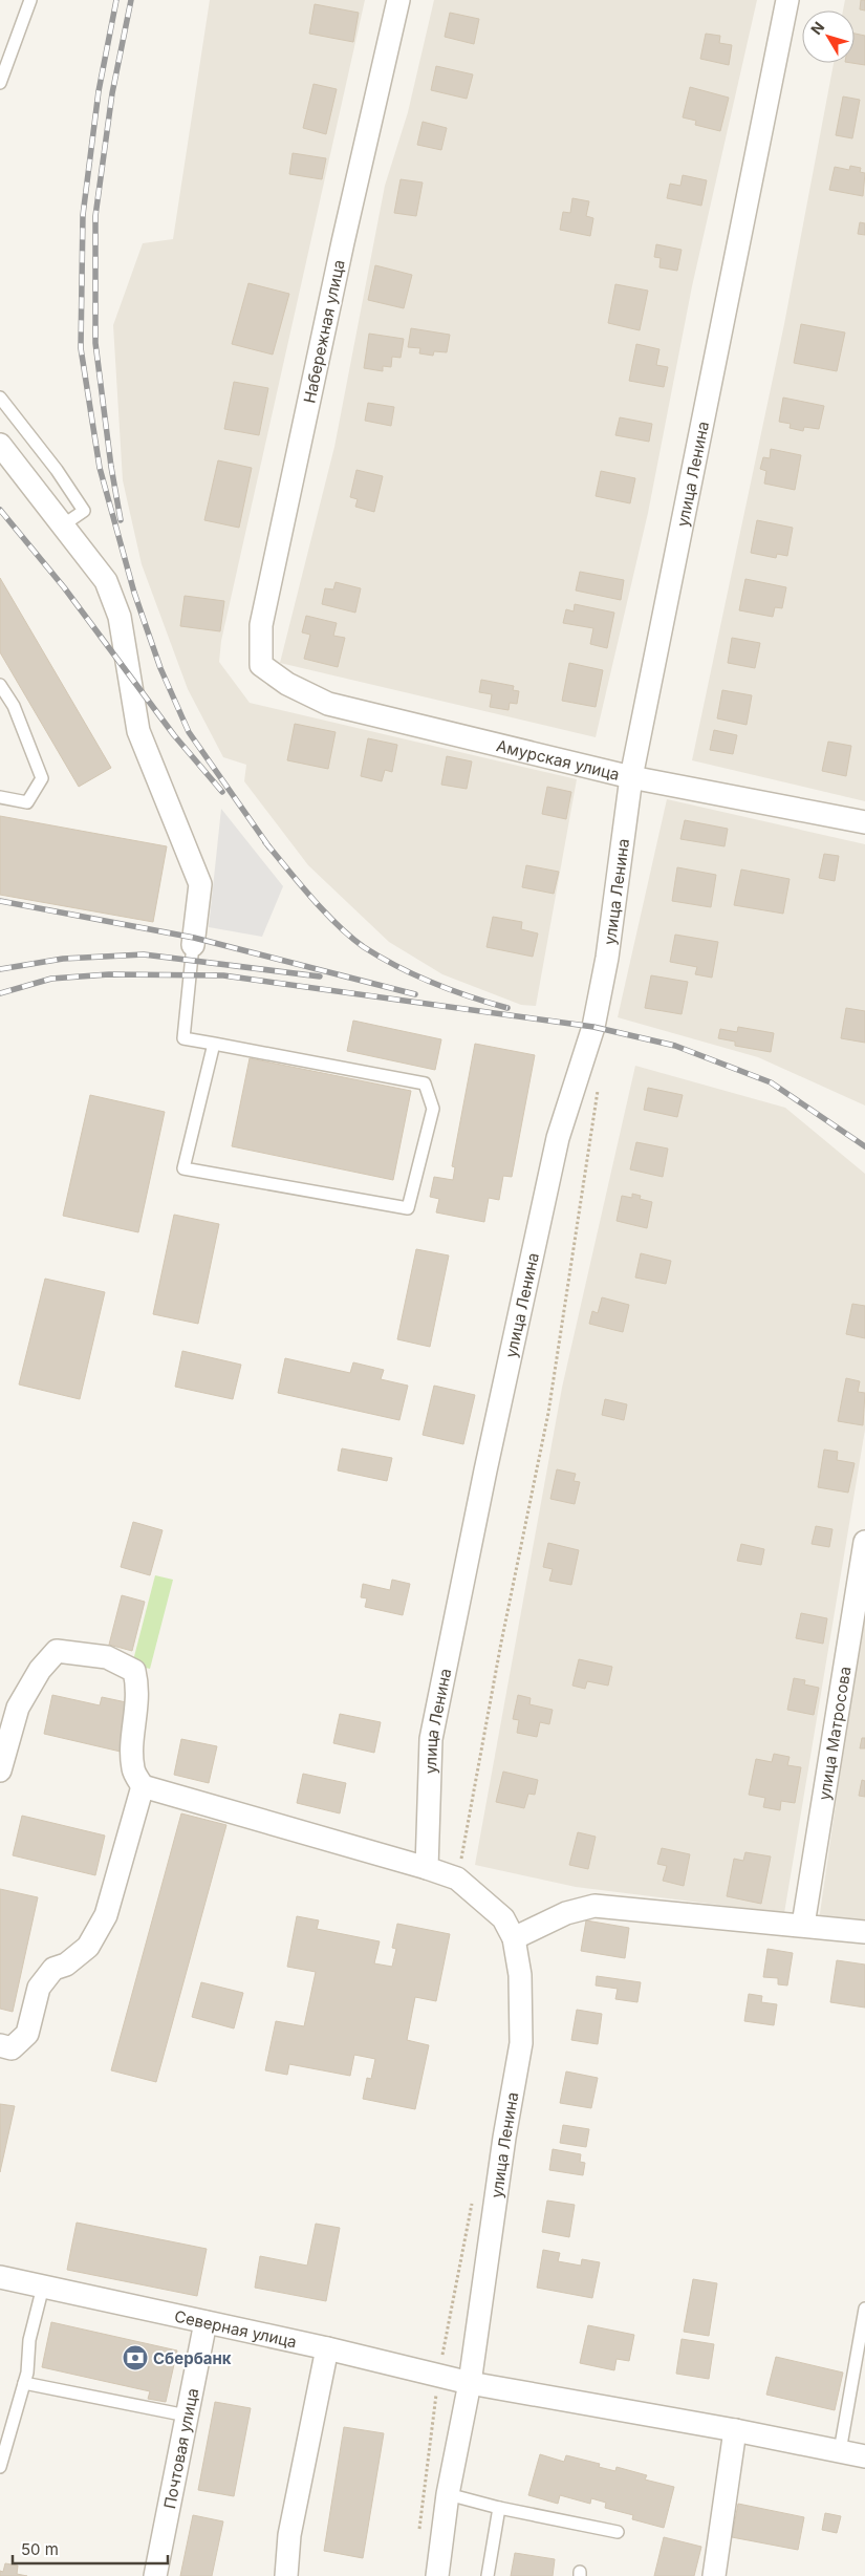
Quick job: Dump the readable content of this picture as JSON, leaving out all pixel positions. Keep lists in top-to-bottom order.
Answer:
{
  "streets": {
    "street": [
      "Набережная улица",
      "улица Ленина",
      "Амурская улица",
      "улица Матросова",
      "Северная улица",
      "Почтовая улица"
    ]
  },
  "crossings": [
    ["Набережная улица", "Амурская улица"],
    ["улица Ленина", "Амурская улица"],
    ["улица Ленина", "Северная улица"],
    ["Северная улица", "Почтовая улица"]
  ],
  "places": {
    "bank": ["Сбербанк"]
  },
  "scale_bar": "50 m",
  "north": "top left"
}
